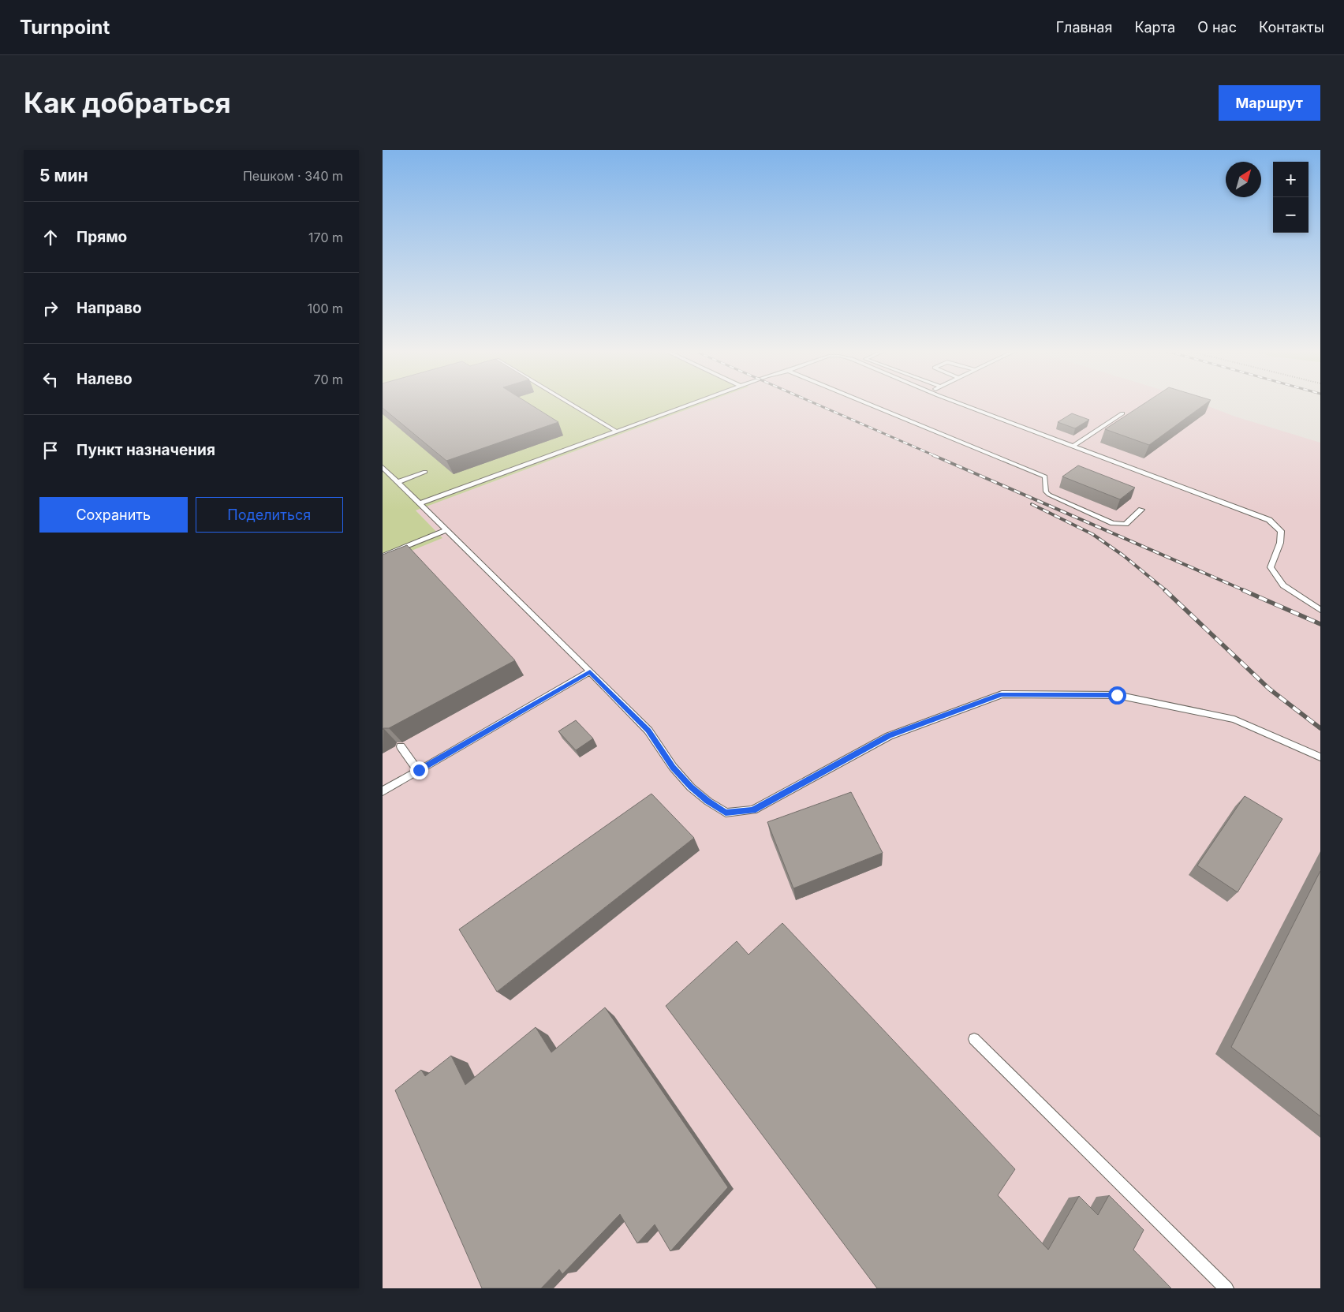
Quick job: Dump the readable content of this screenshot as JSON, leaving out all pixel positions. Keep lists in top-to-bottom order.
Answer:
{
  "north": "top right",
  "page": {
    "header": "Turnpoint",
    "nav": [
      "Главная",
      "Карта",
      "О нас",
      "Контакты"
    ],
    "buttons": [
      "Маршрут",
      ["Сохранить", "Поделиться"]
    ],
    "title": "Как добраться",
    "heading": ["5 мин", "Пешком · 340 m"],
    "map_buttons": ["+", "−"],
    "list": [
      ["Прямо", "170 m"],
      ["Направо", "100 m"],
      ["Налево", "70 m"],
      "Пункт назначения"
    ]
  }
}
